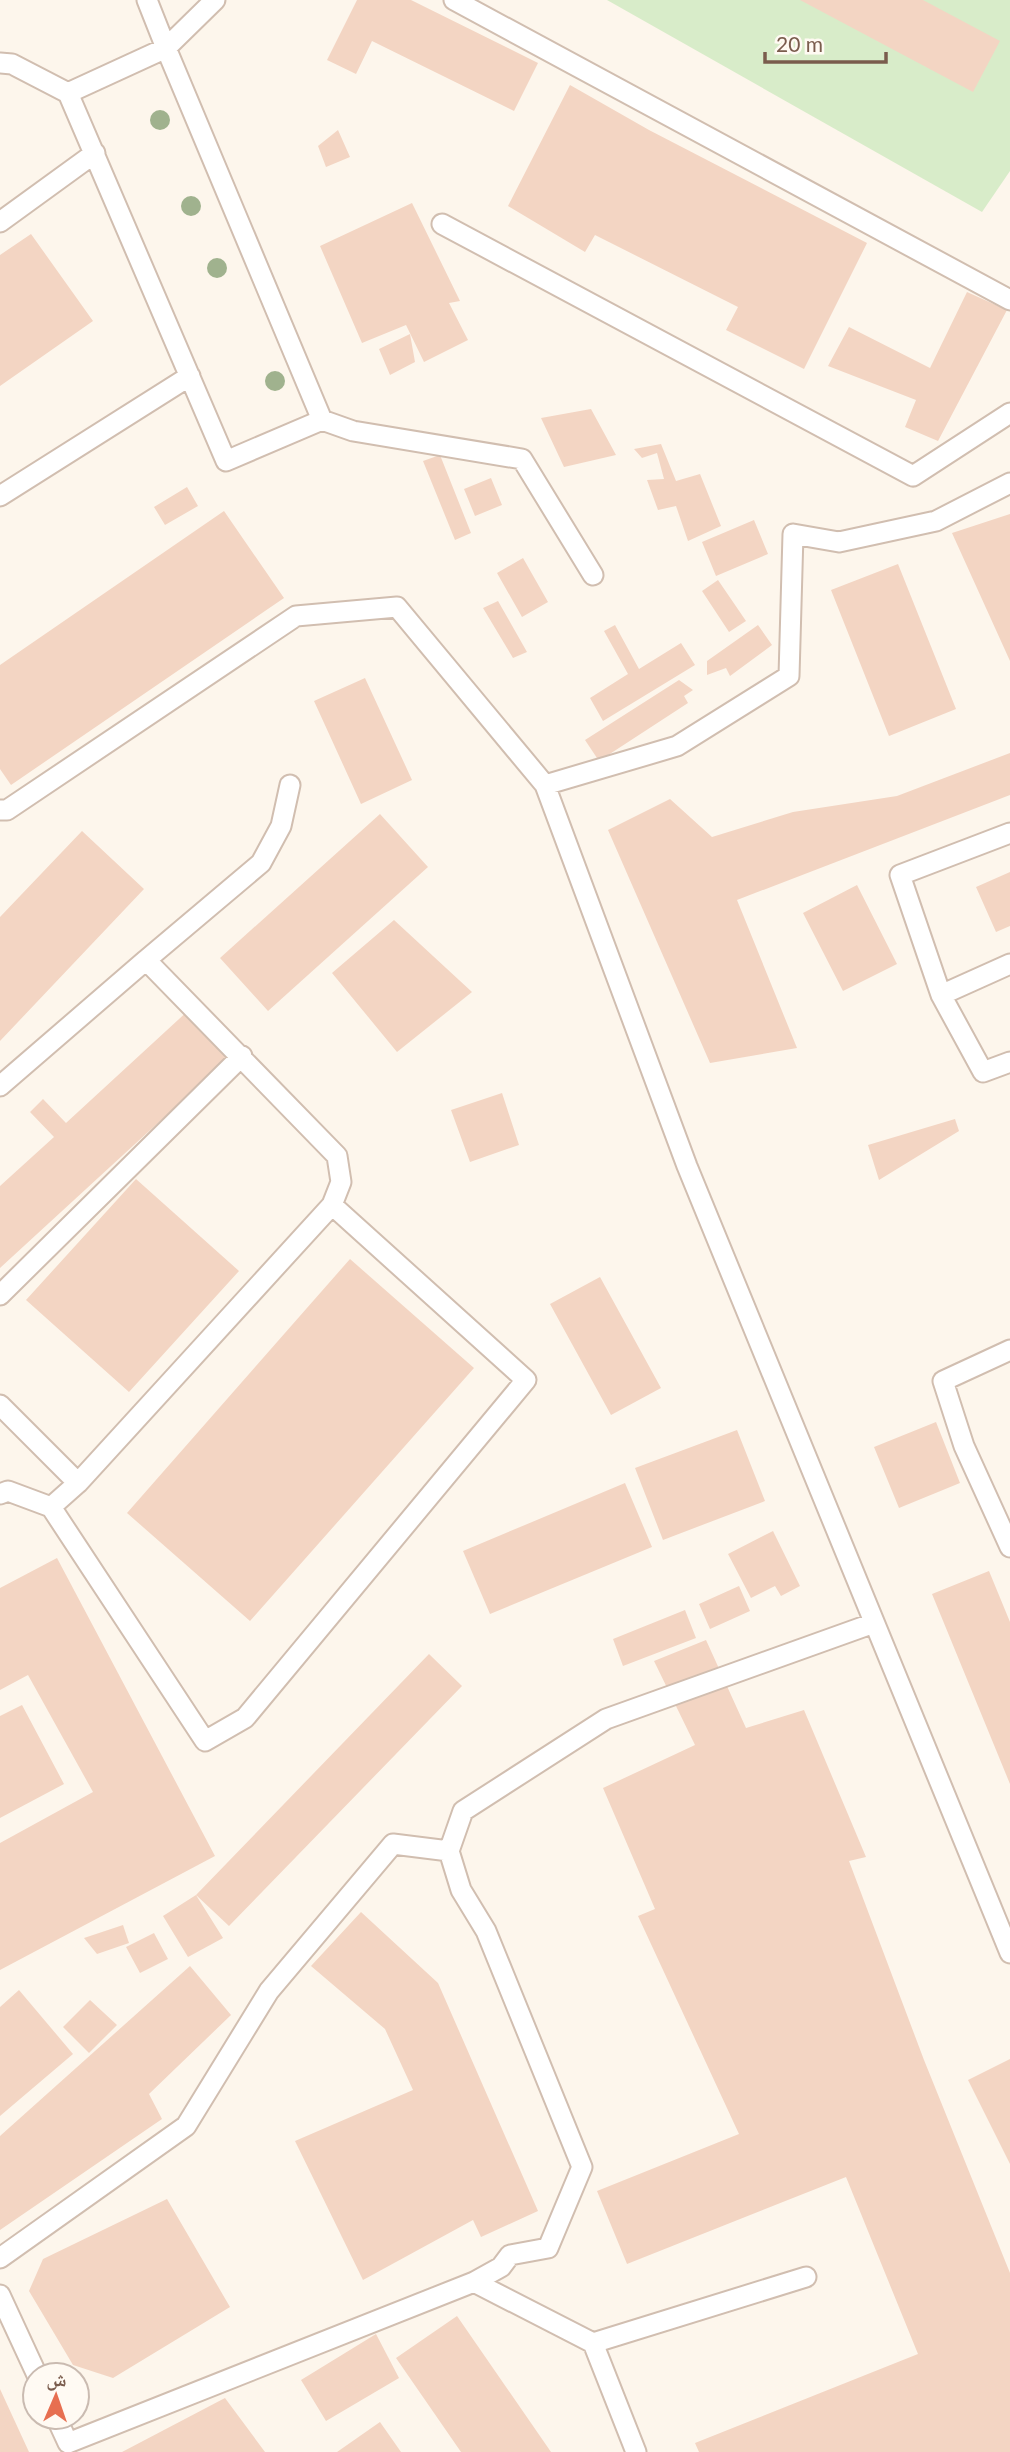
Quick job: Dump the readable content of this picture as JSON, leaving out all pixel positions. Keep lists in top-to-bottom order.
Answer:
{
  "scale_bar": "20 m",
  "north": "top"
}
